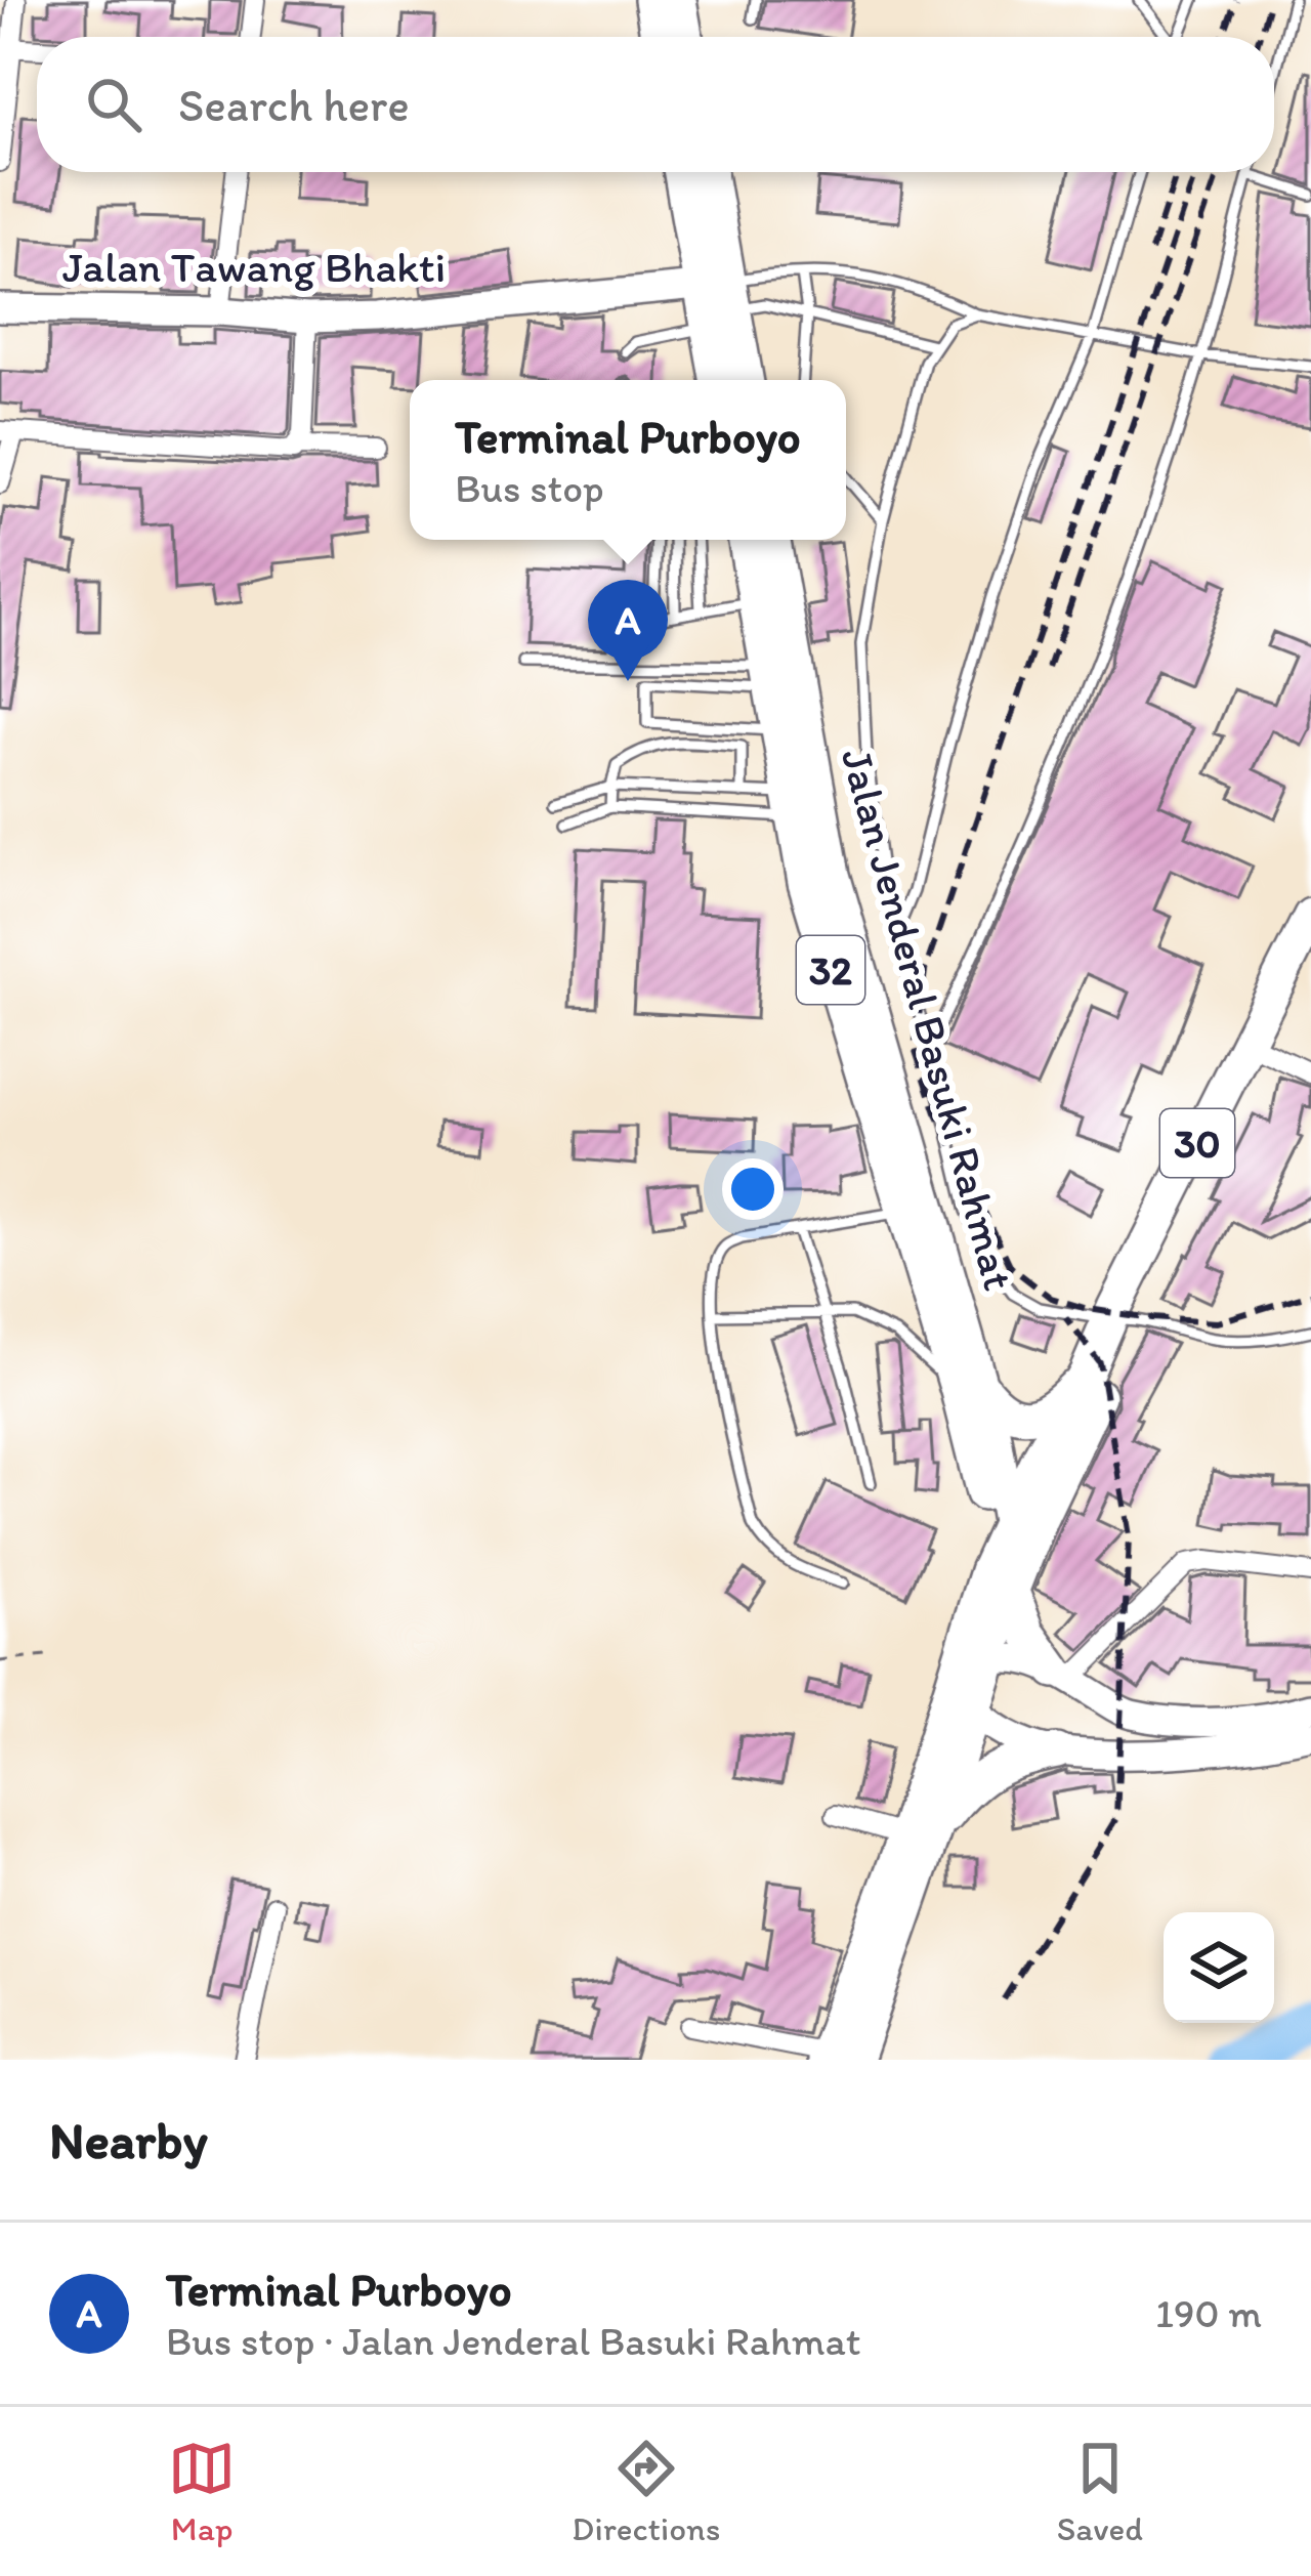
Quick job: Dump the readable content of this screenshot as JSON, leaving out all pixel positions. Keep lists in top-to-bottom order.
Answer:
{
  "streets": {
    "highway": ["32", "Jalan Jenderal Basuki Rahmat", "30"],
    "main road": ["Jalan Tawang Bhakti"]
  },
  "crossings": [
    ["32", "Jalan Jenderal Basuki Rahmat"],
    ["32", "30"],
    ["Jalan Jenderal Basuki Rahmat", "30"]
  ],
  "page": {
    "search": "Search here",
    "popup": ["Terminal Purboyo", "Bus stop"],
    "pins": "A",
    "heading": "Nearby",
    "list": [
      {
        "mark": "A",
        "name": "Terminal Purboyo",
        "note": "Bus stop · Jalan Jenderal Basuki Rahmat",
        "value": "190 m"
      }
    ],
    "nav": ["Map", "Directions", "Saved"]
  }
}
